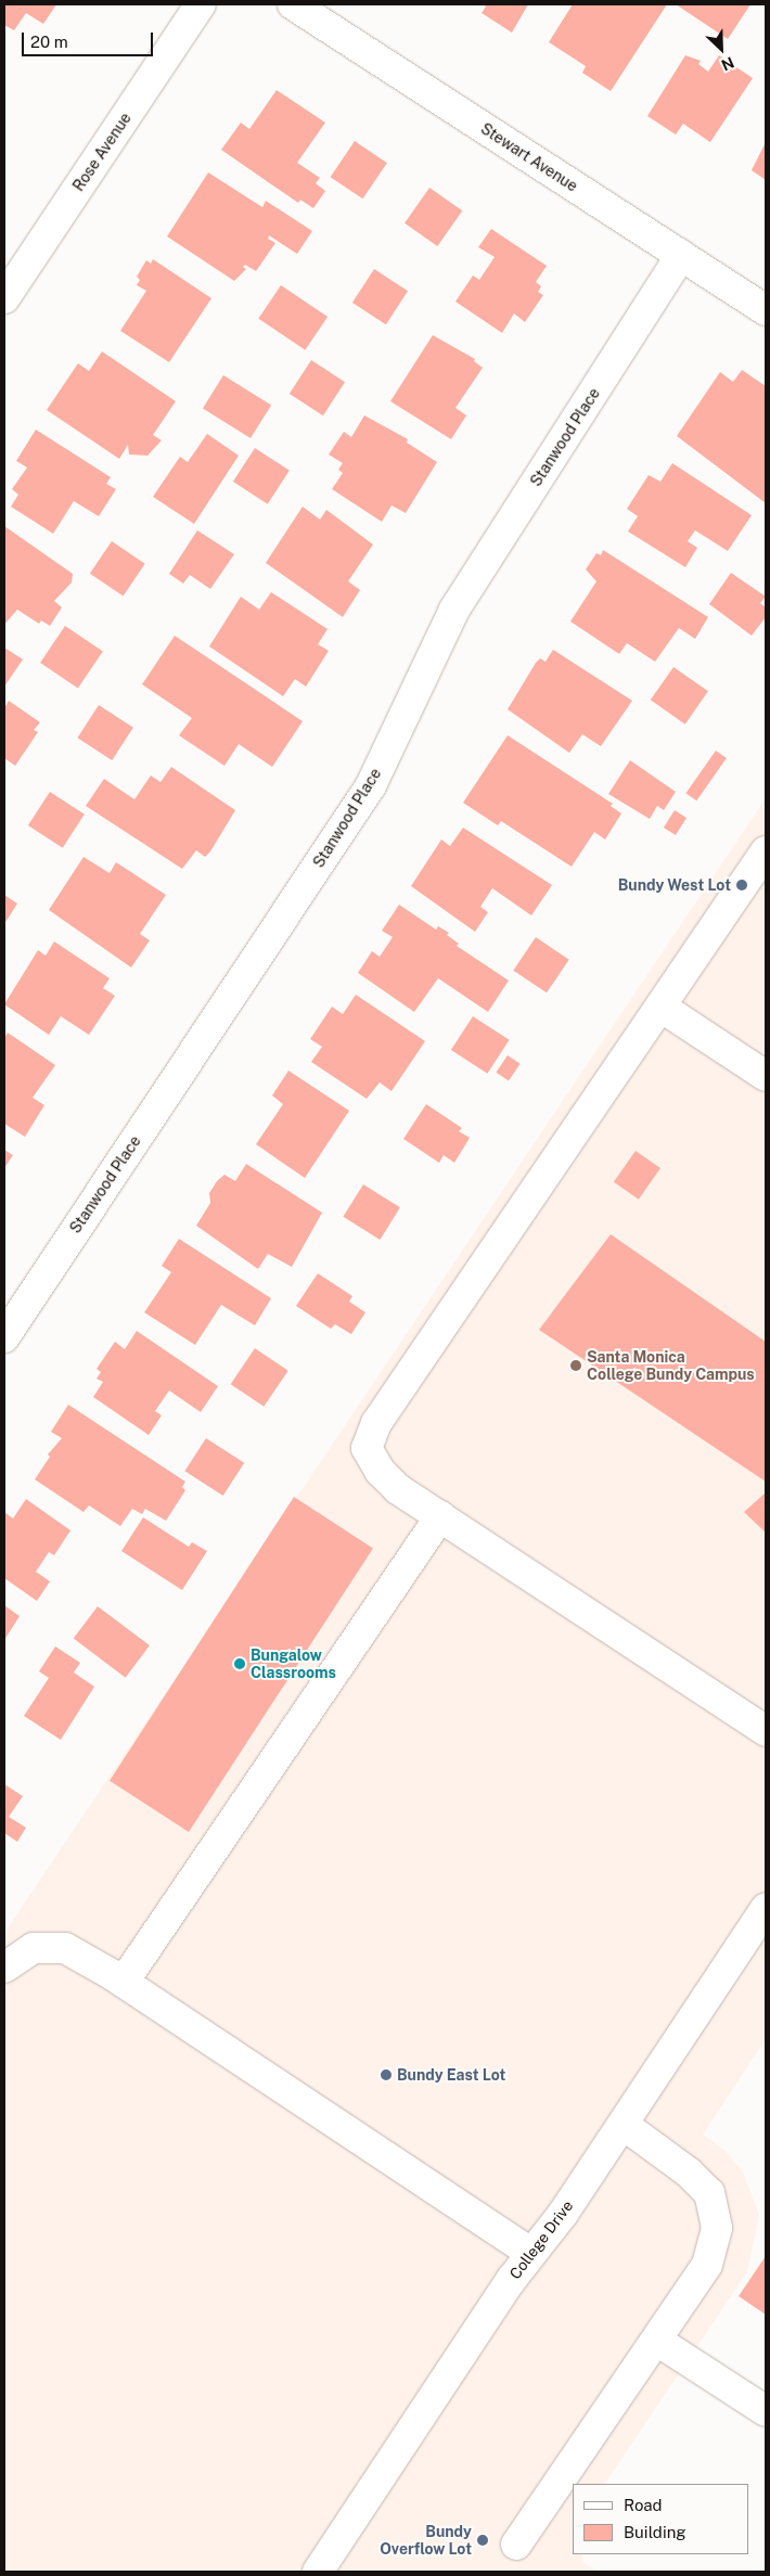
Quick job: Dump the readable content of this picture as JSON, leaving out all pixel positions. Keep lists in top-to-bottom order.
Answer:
{
  "streets": {
    "street": [
      "Rose Avenue",
      "Stewart Avenue",
      "Stanwood Place",
      "College Drive"
    ]
  },
  "crossings": [
    ["Stewart Avenue", "Stanwood Place"]
  ],
  "places": [
    "Bundy West Lot",
    "Santa Monica College Bundy Campus",
    "Bungalow Classrooms",
    "Bundy East Lot",
    "Bundy Overflow Lot"
  ],
  "legend": ["Road", "Building"],
  "scale_bar": "20 m",
  "north": "bottom right"
}
